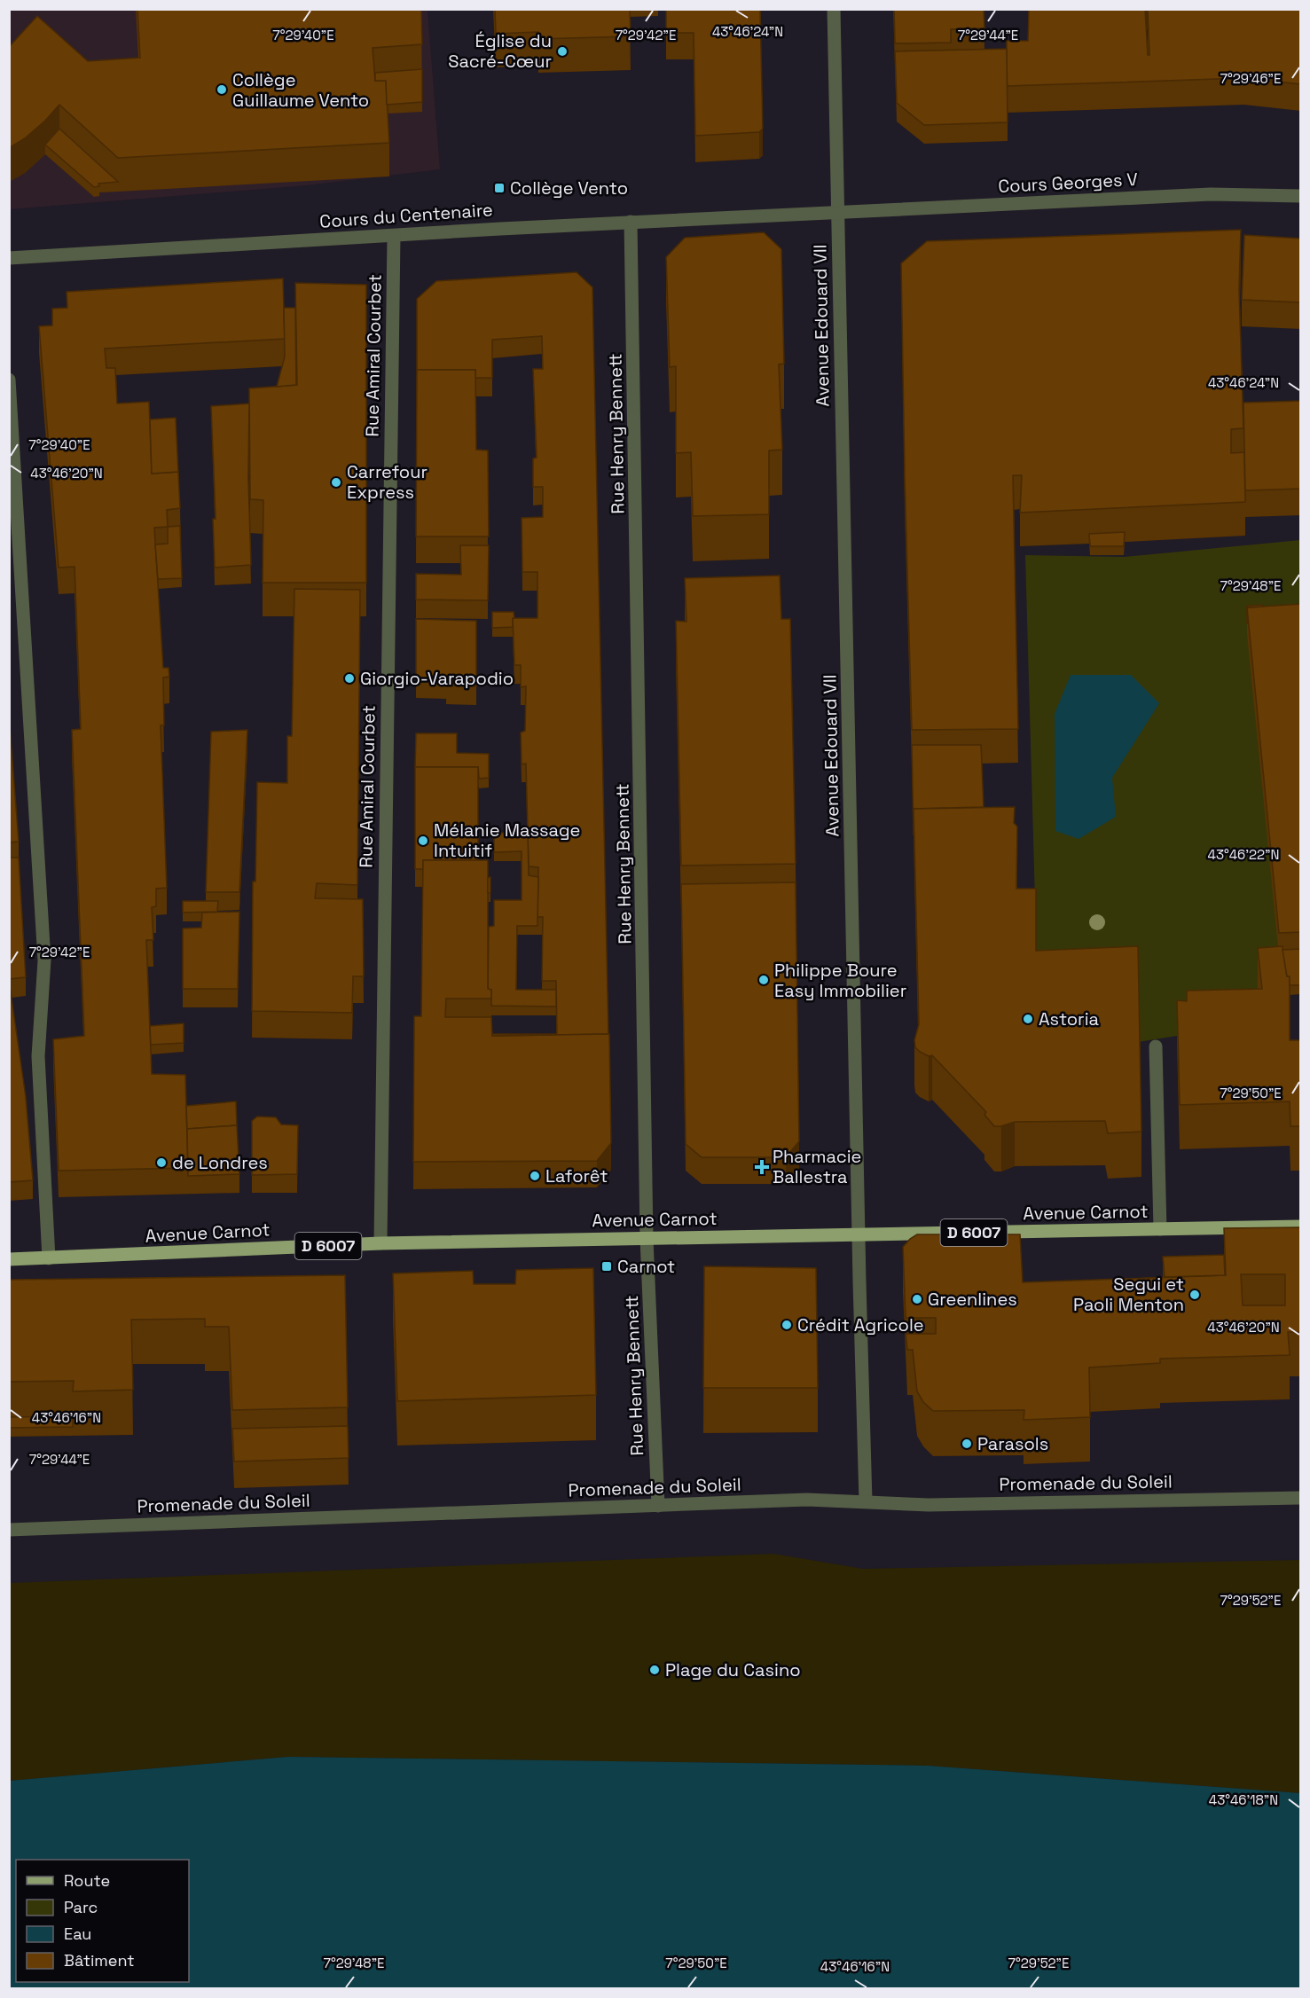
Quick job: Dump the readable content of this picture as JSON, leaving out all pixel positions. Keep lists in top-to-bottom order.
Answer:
{
  "streets": {
    "main road": ["Avenue Carnot", "D 6007"],
    "street": [
      "Cours Georges V",
      "Cours du Centenaire",
      "Avenue Edouard VII",
      "Rue Amiral Courbet",
      "Rue Henry Bennett",
      "Promenade du Soleil"
    ]
  },
  "crossings": [
    ["Cours Georges V", "Cours du Centenaire"],
    ["Cours Georges V", "Avenue Edouard VII"],
    ["Cours du Centenaire", "Avenue Edouard VII"],
    ["Cours du Centenaire", "Rue Amiral Courbet"],
    ["Cours du Centenaire", "Rue Henry Bennett"],
    ["Avenue Edouard VII", "Avenue Carnot"],
    ["Avenue Edouard VII", "Promenade du Soleil"],
    ["Rue Amiral Courbet", "Avenue Carnot"],
    ["Rue Henry Bennett", "Avenue Carnot"],
    ["Rue Henry Bennett", "Promenade du Soleil"]
  ],
  "places": {
    "other": [
      "Église du Sacré-Cœur",
      "Collège Guillaume Vento",
      "Carrefour Express",
      "Giorgio-Varapodio",
      "Mélanie Massage Intuitif",
      "Philippe Boure Easy Immobilier",
      "Astoria",
      "de Londres",
      "Laforêt",
      "Segui et Paoli Menton",
      "Greenlines",
      "Crédit Agricole",
      "Parasols",
      "Plage du Casino"
    ],
    "transit": ["Collège Vento", "Carnot"],
    "health": ["Pharmacie Ballestra"]
  },
  "legend": [
    "Route",
    "Parc",
    "Eau",
    "Bâtiment"
  ],
  "coordinates": [
    "43°46'24\"N",
    "7°29'40\"E",
    "7°29'42\"E",
    "7°29'44\"E",
    "7°29'46\"E",
    "43°46'20\"N",
    "7°29'48\"E",
    "43°46'22\"N",
    "7°29'50\"E",
    "43°46'16\"N",
    "7°29'52\"E",
    "43°46'18\"N"
  ]
}
